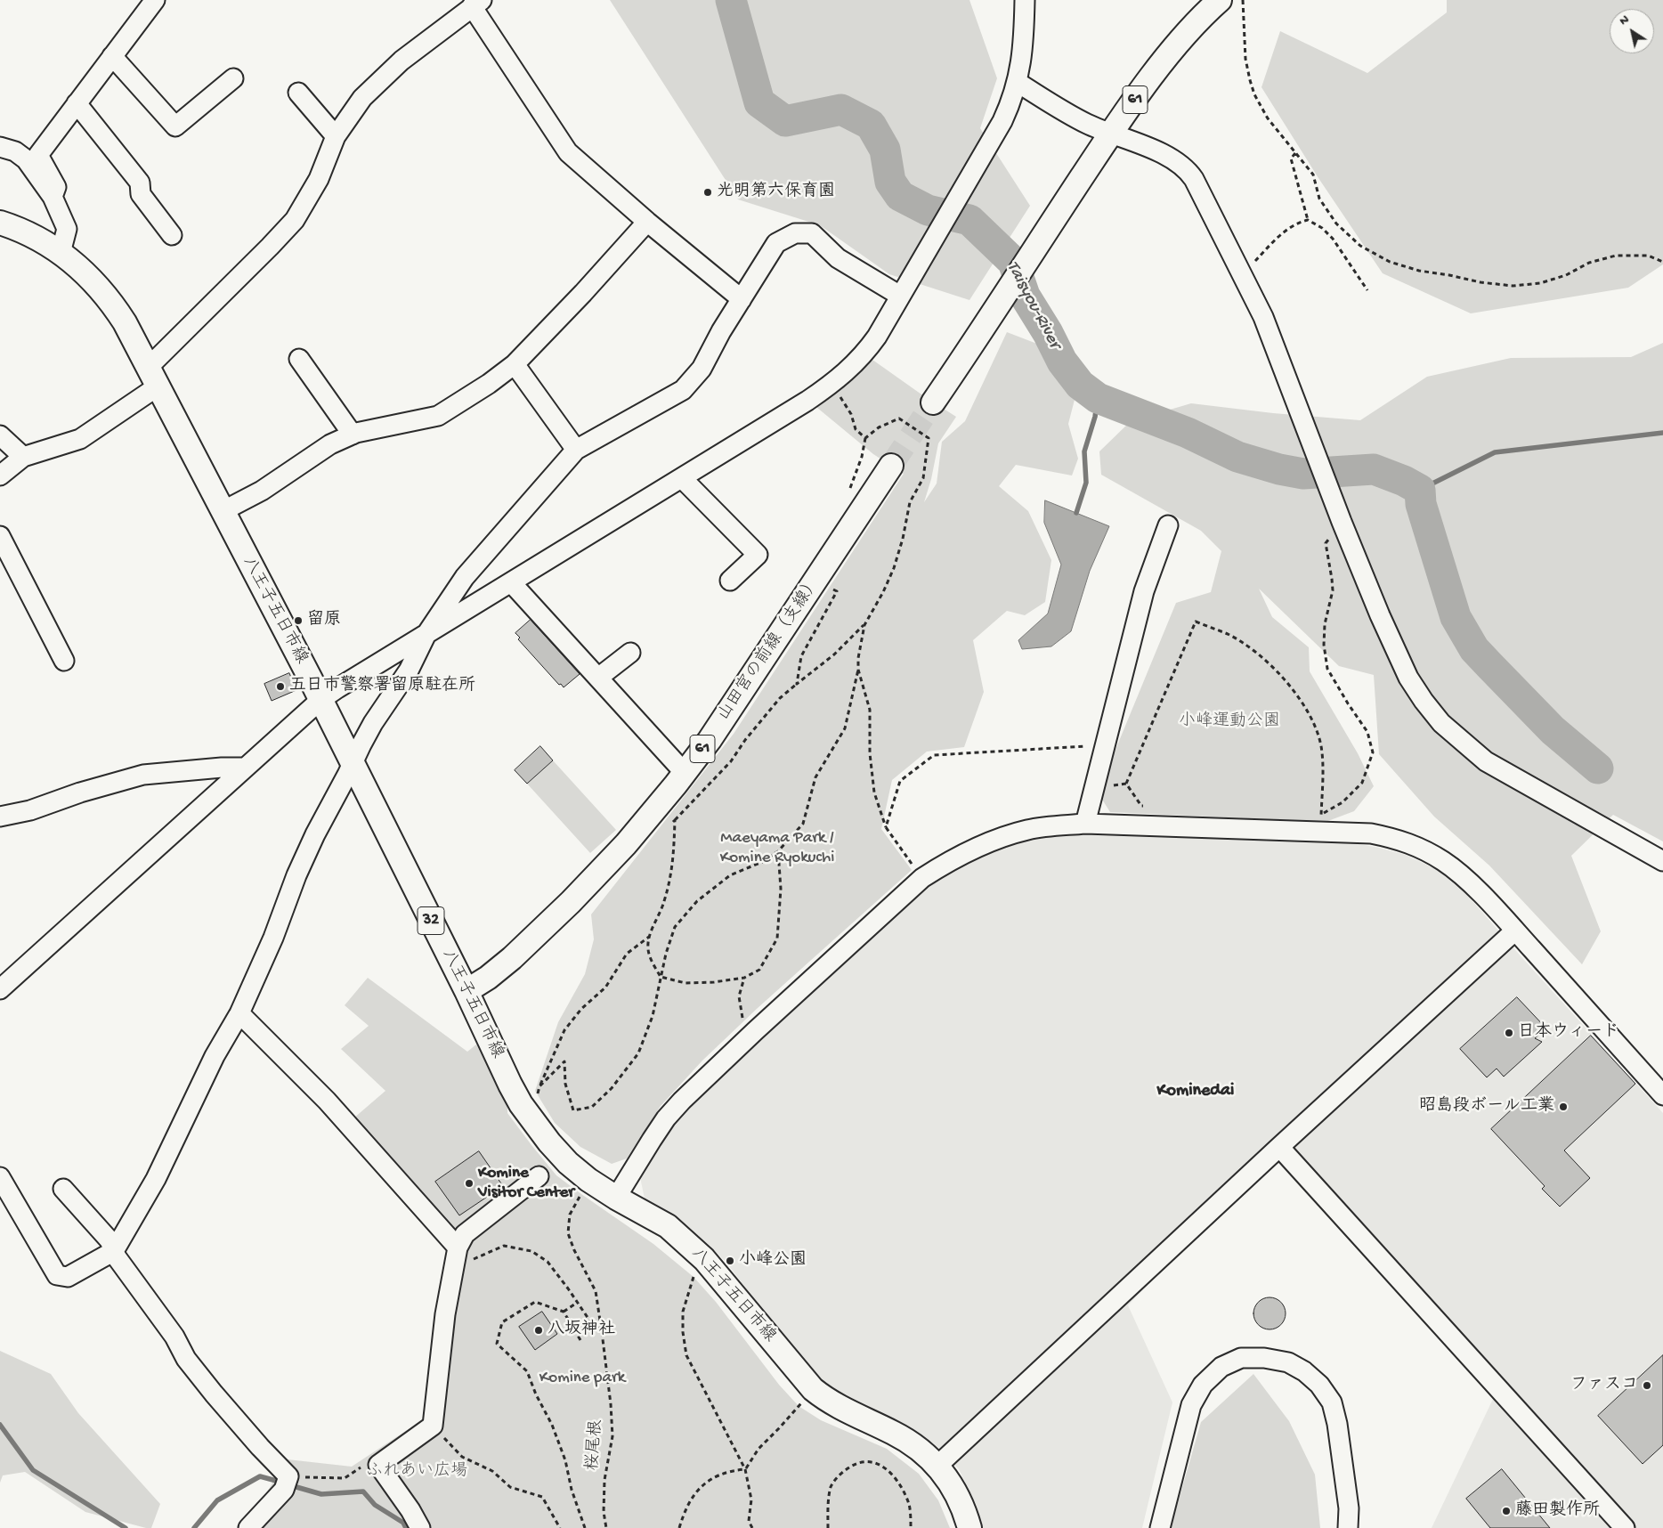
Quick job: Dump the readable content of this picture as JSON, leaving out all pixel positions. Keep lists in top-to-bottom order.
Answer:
{
  "streets": {
    "main road": [
      "61",
      "八王子五日市線",
      "山田宮の前線（支線）",
      "32"
    ],
    "path": ["桜尾根"]
  },
  "crossings": [
    ["八王子五日市線", "山田宮の前線（支線）"]
  ],
  "districts": ["Kominedai"],
  "water": ["Taisyou-River"],
  "parks": [
    "小峰運動公園",
    "Maeyama Park / Komine Ryokuchi",
    "Komine park",
    "ふれあい広場"
  ],
  "places": [
    "光明第六保育園",
    "留原",
    "五日市警察署留原駐在所",
    "日本ウィード",
    "昭島段ボール工業",
    "Komine Visitor Center",
    "小峰公園",
    "八坂神社",
    "ファスコ",
    "藤田製作所"
  ],
  "north": "top left"
}
